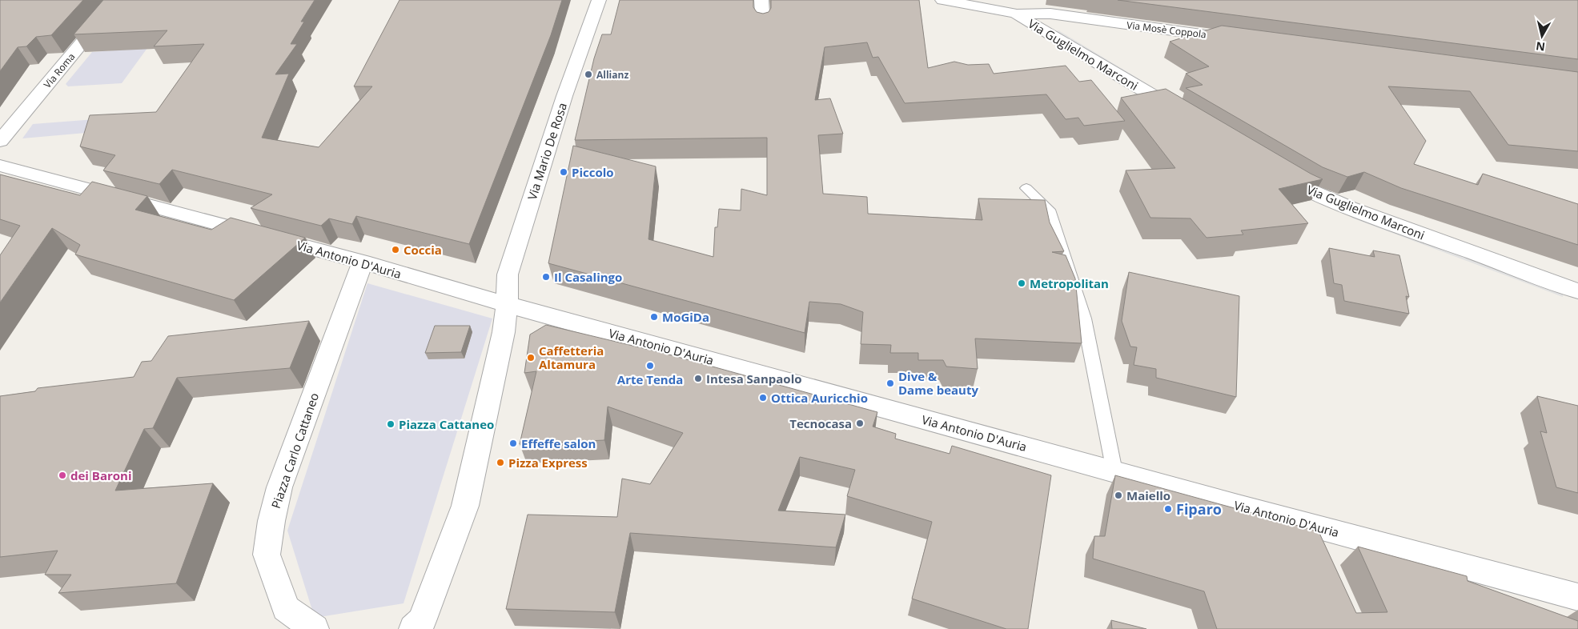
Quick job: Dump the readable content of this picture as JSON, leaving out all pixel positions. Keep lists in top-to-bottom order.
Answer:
{
  "streets": {
    "street": [
      "Via Mosè Coppola",
      "Via Guglielmo Marconi",
      "Via Roma",
      "Via Mario De Rosa",
      "Via Antonio D'Auria",
      "Piazza Carlo Cattaneo"
    ]
  },
  "crossings": [
    ["Via Mosè Coppola", "Via Guglielmo Marconi"],
    ["Via Mario De Rosa", "Via Antonio D'Auria"],
    ["Via Antonio D'Auria", "Piazza Carlo Cattaneo"]
  ],
  "places": [
    "Allianz",
    "Piccolo",
    "Coccia",
    "Il Casalingo",
    "Metropolitan",
    "MoGiDa",
    "Caffetteria Altamura",
    "Arte Tenda",
    "Intesa Sanpaolo",
    "Dive & Dame beauty",
    "Ottica Auricchio",
    "Tecnocasa",
    "Piazza Cattaneo",
    "Effeffe salon",
    "Pizza Express",
    "dei Baroni",
    "Maiello",
    "Fiparo"
  ],
  "north": "bottom"
}
